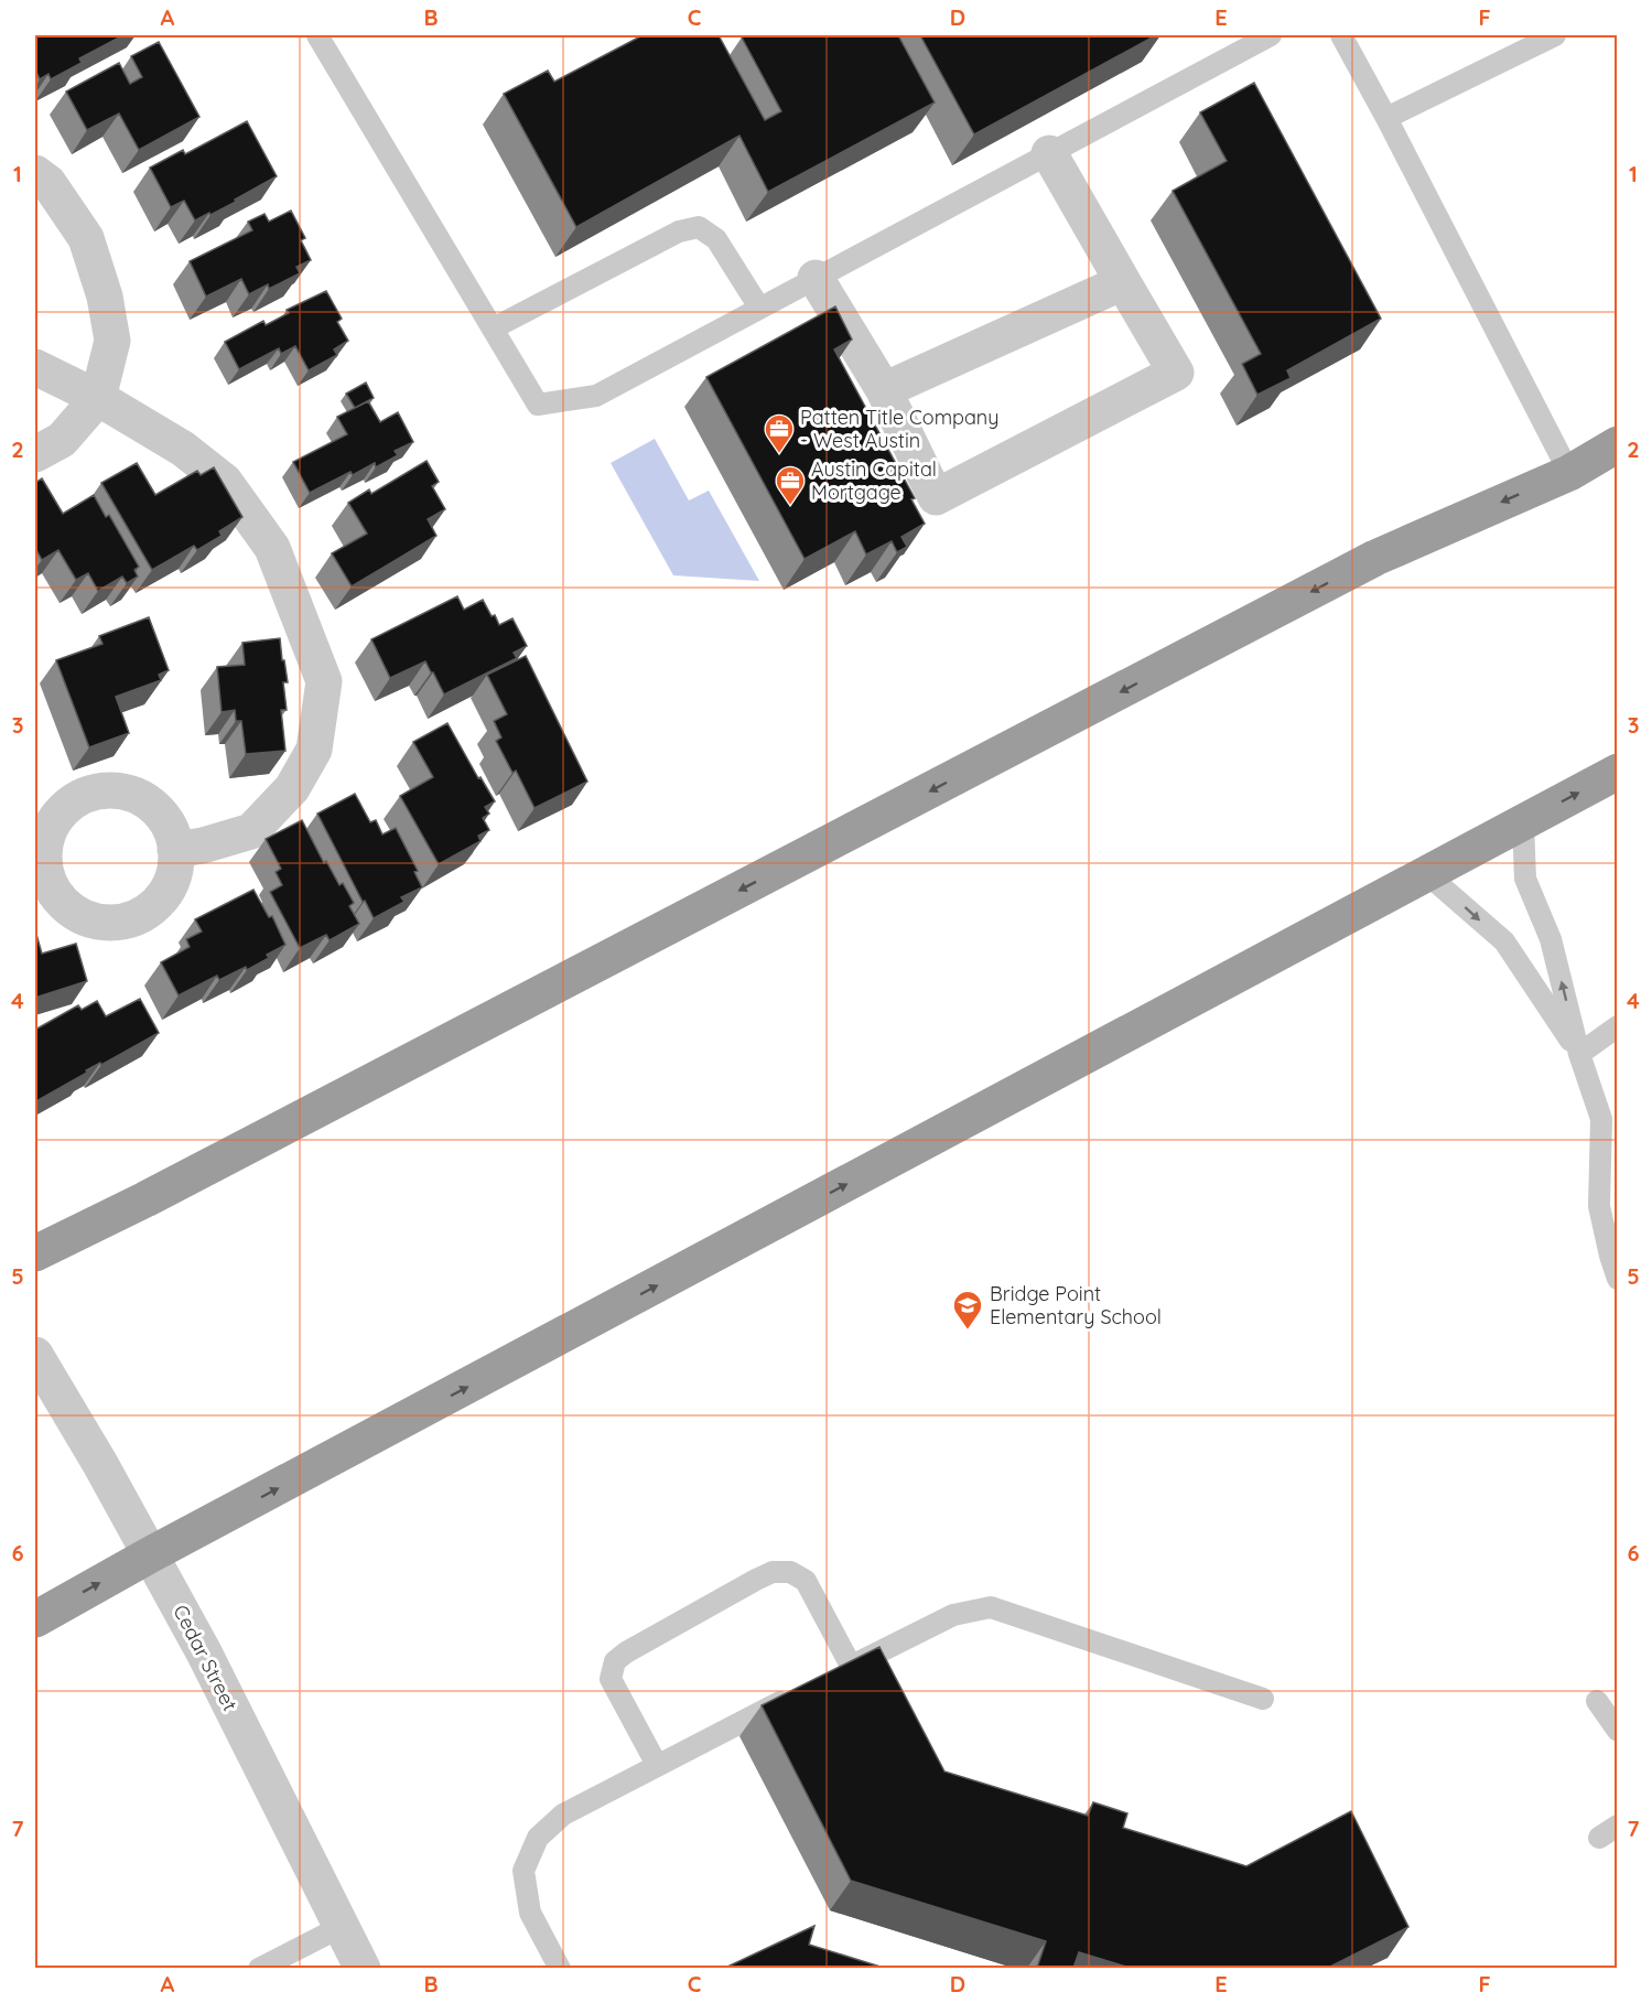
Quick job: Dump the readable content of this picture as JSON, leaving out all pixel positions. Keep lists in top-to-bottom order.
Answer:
{
  "streets": {
    "street": ["Cedar Street"]
  },
  "places": {
    "office": ["Patten Title Company - West Austin", "Austin Capital Mortgage"],
    "school or university": ["Bridge Point Elementary School"]
  },
  "grid": {
    "columns": [
      "A",
      "B",
      "C",
      "D",
      "E",
      "F"
    ],
    "rows": [
      "1",
      "2",
      "3",
      "4",
      "5",
      "6",
      "7"
    ]
  }
}
